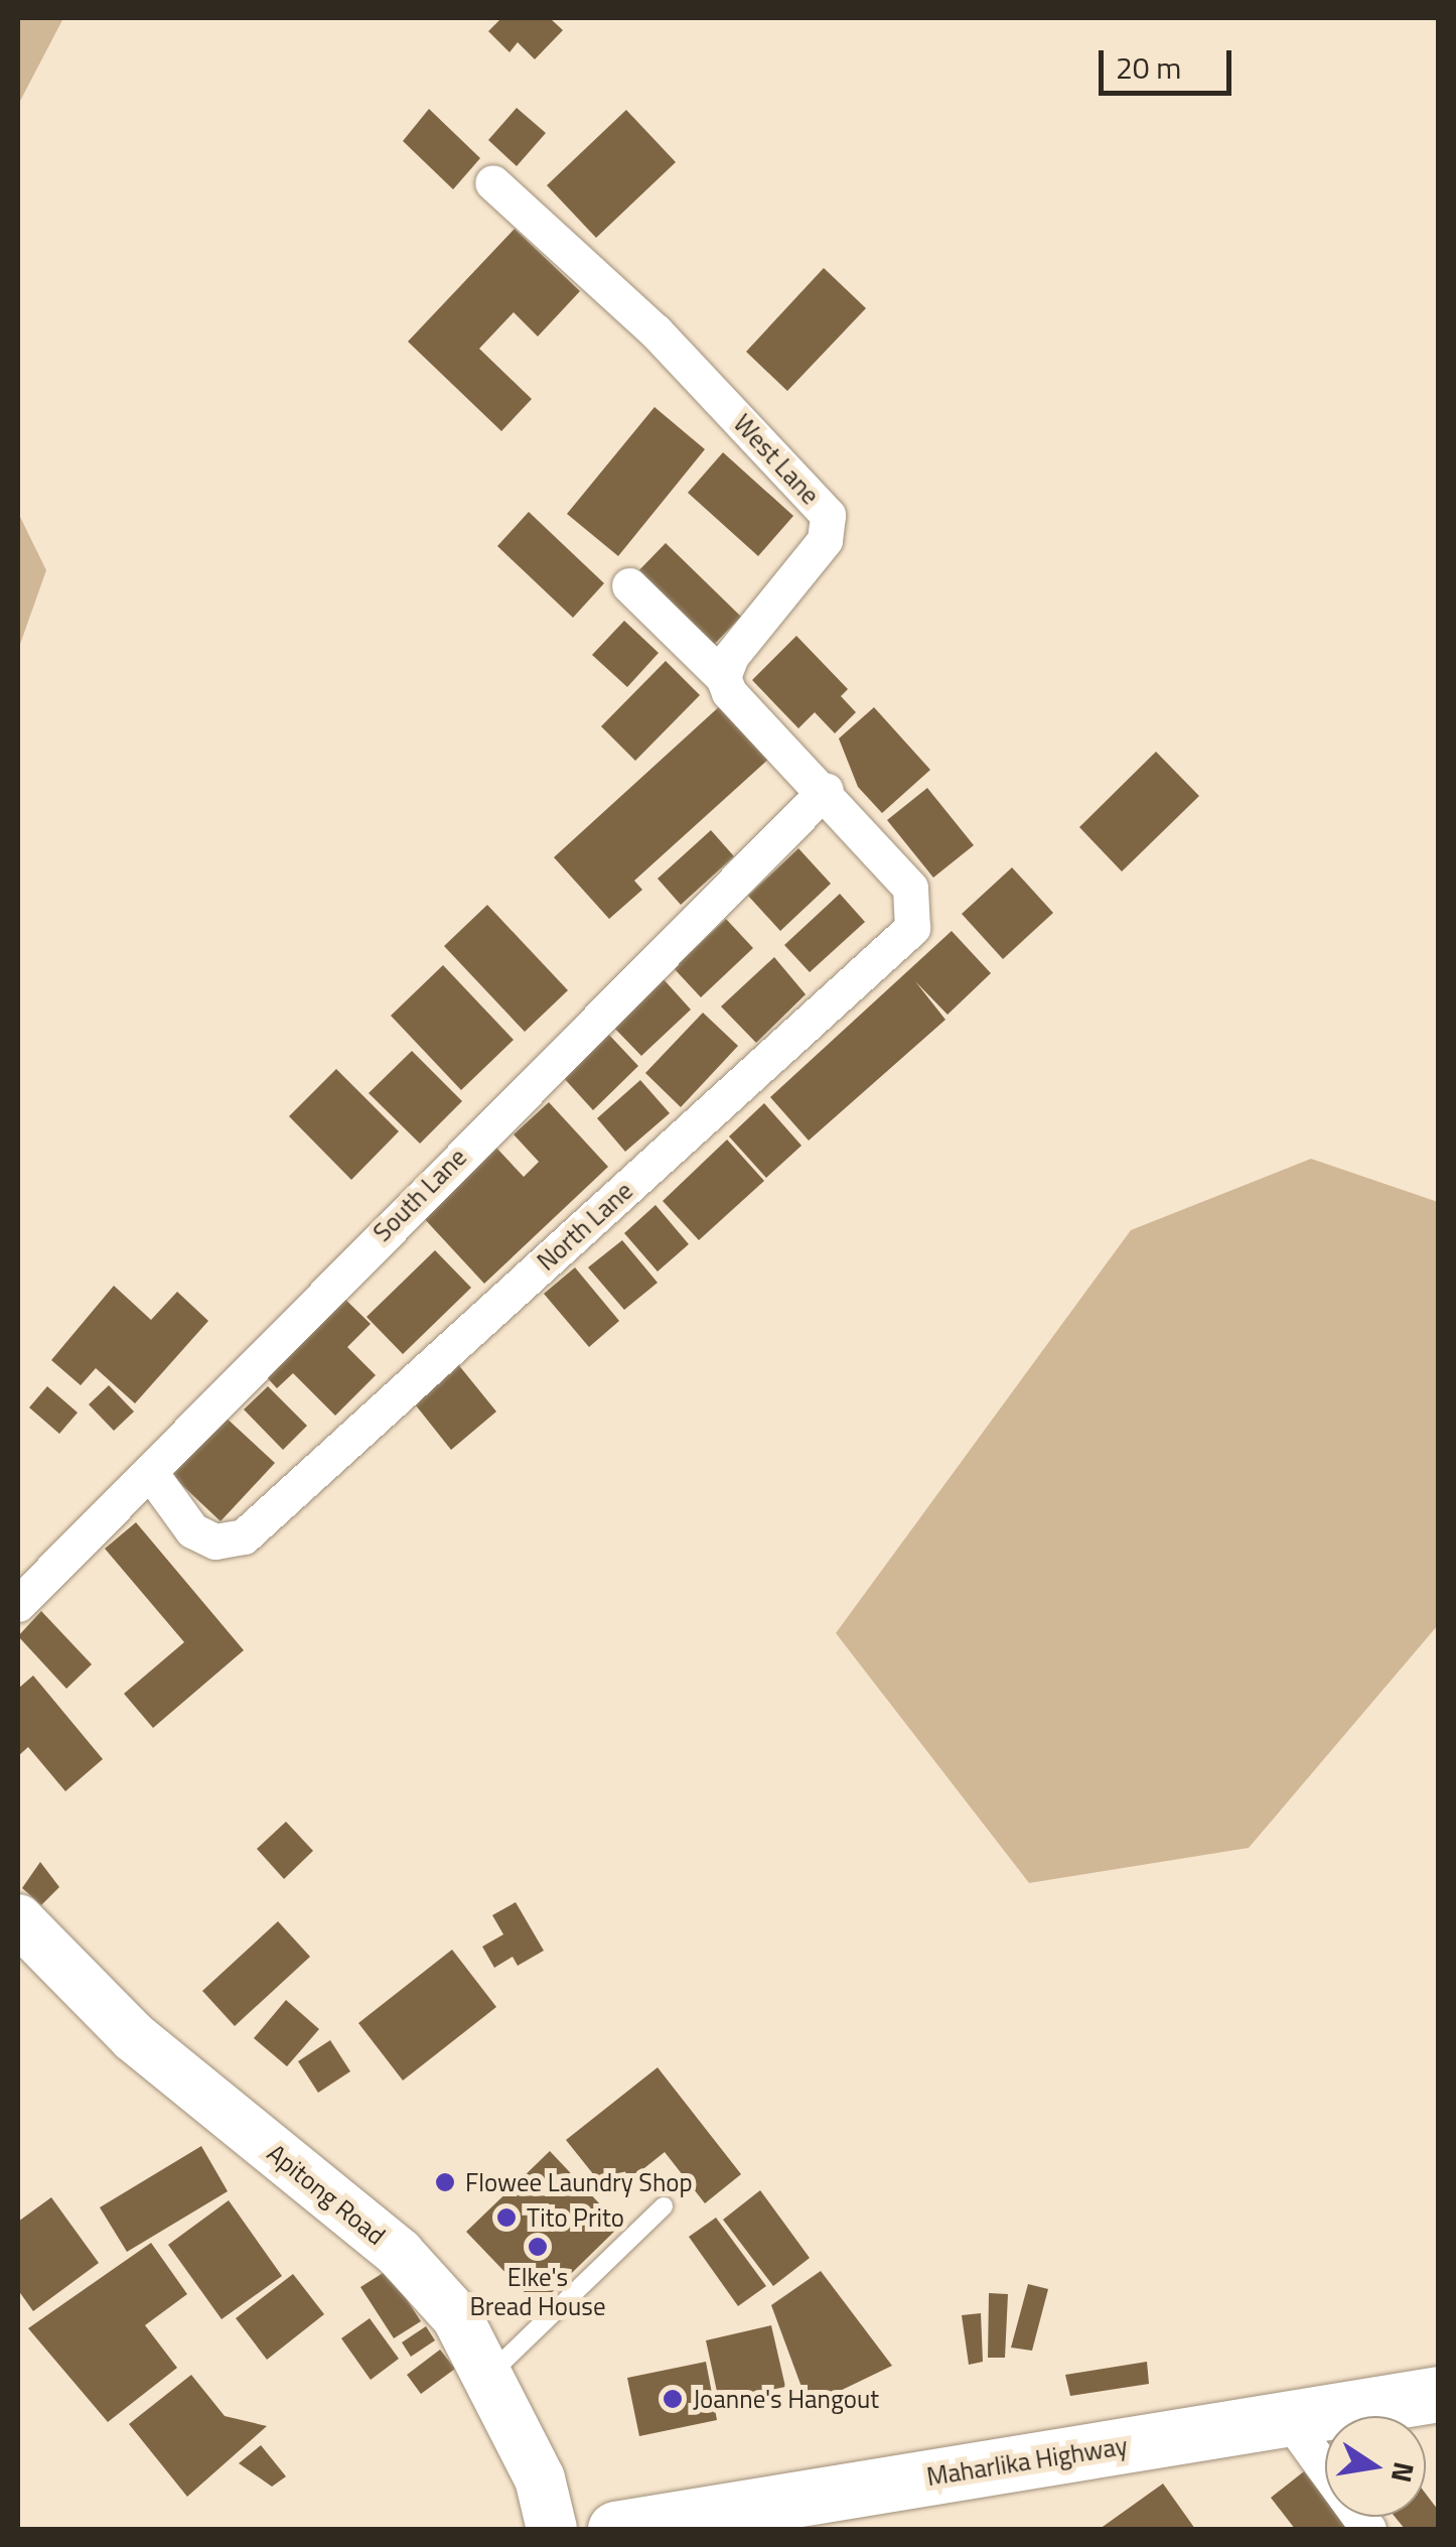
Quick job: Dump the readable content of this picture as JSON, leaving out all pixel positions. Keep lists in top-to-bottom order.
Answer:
{
  "streets": {
    "main road": ["Maharlika Highway"],
    "street": [
      "West Lane",
      "South Lane",
      "North Lane",
      "Apitong Road"
    ]
  },
  "crossings": [
    ["South Lane", "North Lane"]
  ],
  "places": [
    "Flowee Laundry Shop",
    "Tito Prito",
    "Elke's Bread House",
    "Joanne's Hangout"
  ],
  "scale_bar": "20 m",
  "north": "right"
}
